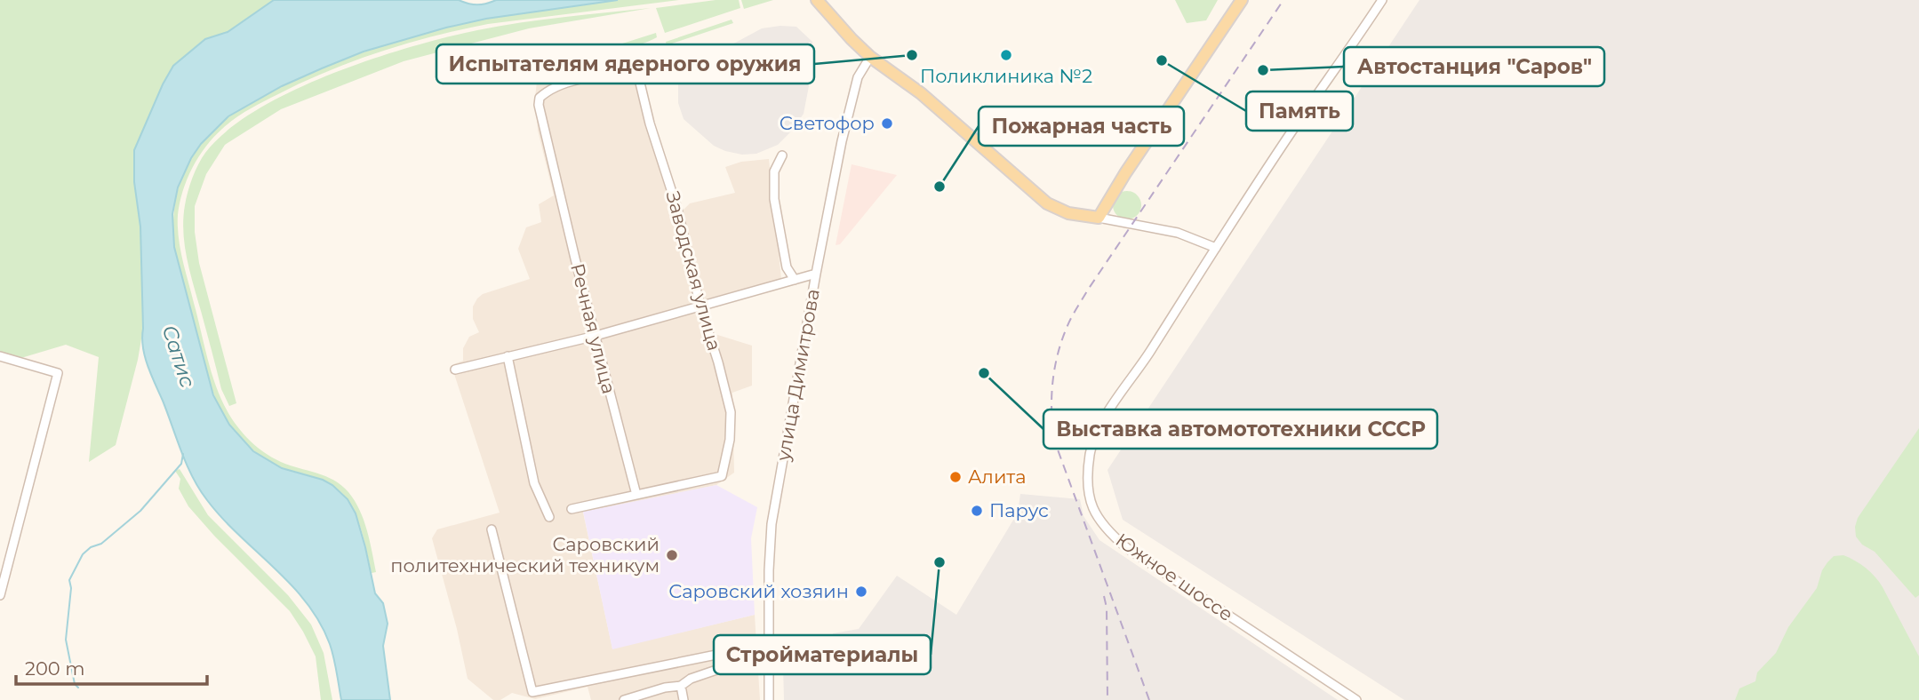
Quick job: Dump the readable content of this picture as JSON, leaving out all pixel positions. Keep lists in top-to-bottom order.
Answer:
{
  "streets": {
    "street": [
      "Заводская улица",
      "Речная улица",
      "улица Димитрова",
      "Южное шоссе"
    ]
  },
  "crossings": [
    ["Заводская улица", "Речная улица"]
  ],
  "water": ["Сатис"],
  "places": [
    "Испытателям ядерного оружия",
    "Поликлиника №2",
    "Память",
    "Автостанция \"Саров\"",
    "Светофор",
    "Пожарная часть",
    "Выставка автомототехники СССР",
    "Алита",
    "Парус",
    "Саровский политехнический техникум",
    "Стройматериалы",
    "Саровский хозяин"
  ],
  "scale_bar": "200 m"
}
